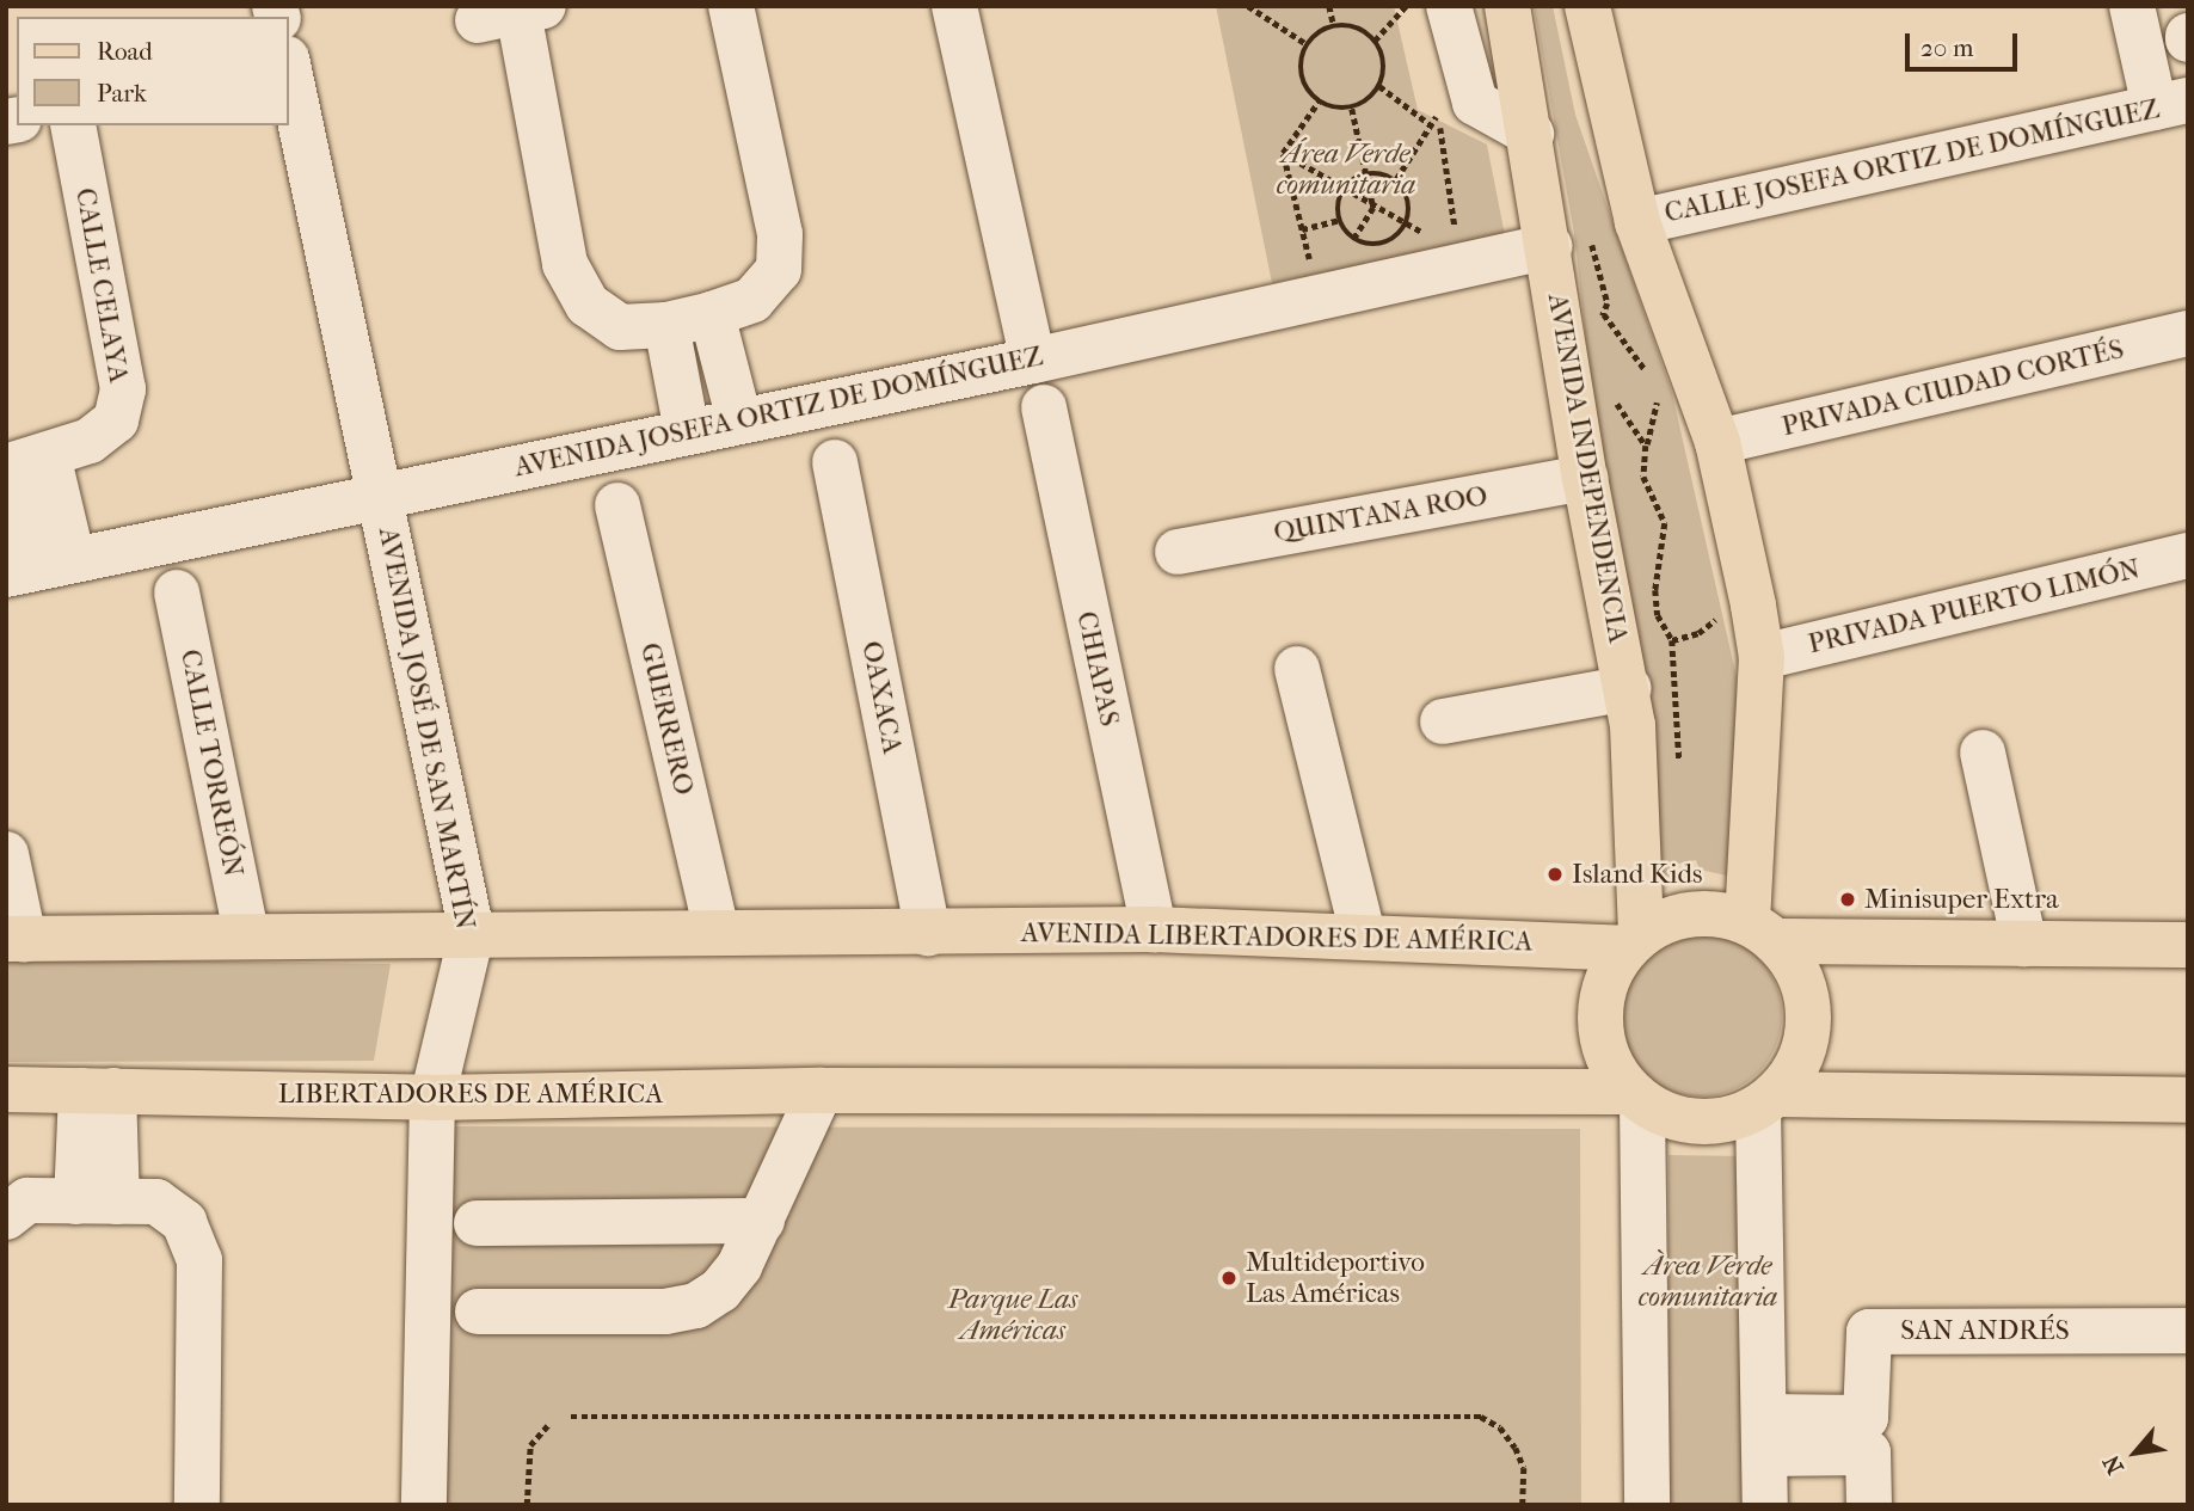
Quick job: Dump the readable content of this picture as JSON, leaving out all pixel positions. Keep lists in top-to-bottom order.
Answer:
{
  "streets": {
    "main road": ["AVENIDA INDEPENDENCIA", "AVENIDA LIBERTADORES DE AMÉRICA", "LIBERTADORES DE AMÉRICA"],
    "street": [
      "CALLE JOSEFA ORTIZ DE DOMÍNGUEZ",
      "CALLE CELAYA",
      "PRIVADA CIUDAD CORTÉS",
      "AVENIDA JOSEFA ORTIZ DE DOMÍNGUEZ",
      "QUINTANA ROO",
      "PRIVADA PUERTO LIMÓN",
      "CHIAPAS",
      "OAXACA",
      "GUERRERO",
      "AVENIDA JOSÉ DE SAN MARTÍN",
      "CALLE TORREÓN",
      "SAN ANDRÉS"
    ]
  },
  "crossings": [
    ["CALLE CELAYA", "AVENIDA JOSEFA ORTIZ DE DOMÍNGUEZ"],
    ["AVENIDA JOSEFA ORTIZ DE DOMÍNGUEZ", "AVENIDA INDEPENDENCIA"],
    ["AVENIDA JOSEFA ORTIZ DE DOMÍNGUEZ", "AVENIDA JOSÉ DE SAN MARTÍN"],
    ["AVENIDA INDEPENDENCIA", "QUINTANA ROO"],
    ["AVENIDA INDEPENDENCIA", "AVENIDA LIBERTADORES DE AMÉRICA"],
    ["AVENIDA INDEPENDENCIA", "LIBERTADORES DE AMÉRICA"],
    ["CHIAPAS", "AVENIDA LIBERTADORES DE AMÉRICA"],
    ["OAXACA", "AVENIDA LIBERTADORES DE AMÉRICA"],
    ["AVENIDA JOSÉ DE SAN MARTÍN", "LIBERTADORES DE AMÉRICA"],
    ["AVENIDA LIBERTADORES DE AMÉRICA", "LIBERTADORES DE AMÉRICA"]
  ],
  "parks": ["Área Verde comunitaria", "Àrea Verde comunitaria", "Parque Las Américas"],
  "places": ["Island Kids", "Minisuper Extra", "Multideportivo Las Américas"],
  "legend": ["Road", "Park"],
  "scale_bar": "20 m",
  "north": "bottom left"
}
